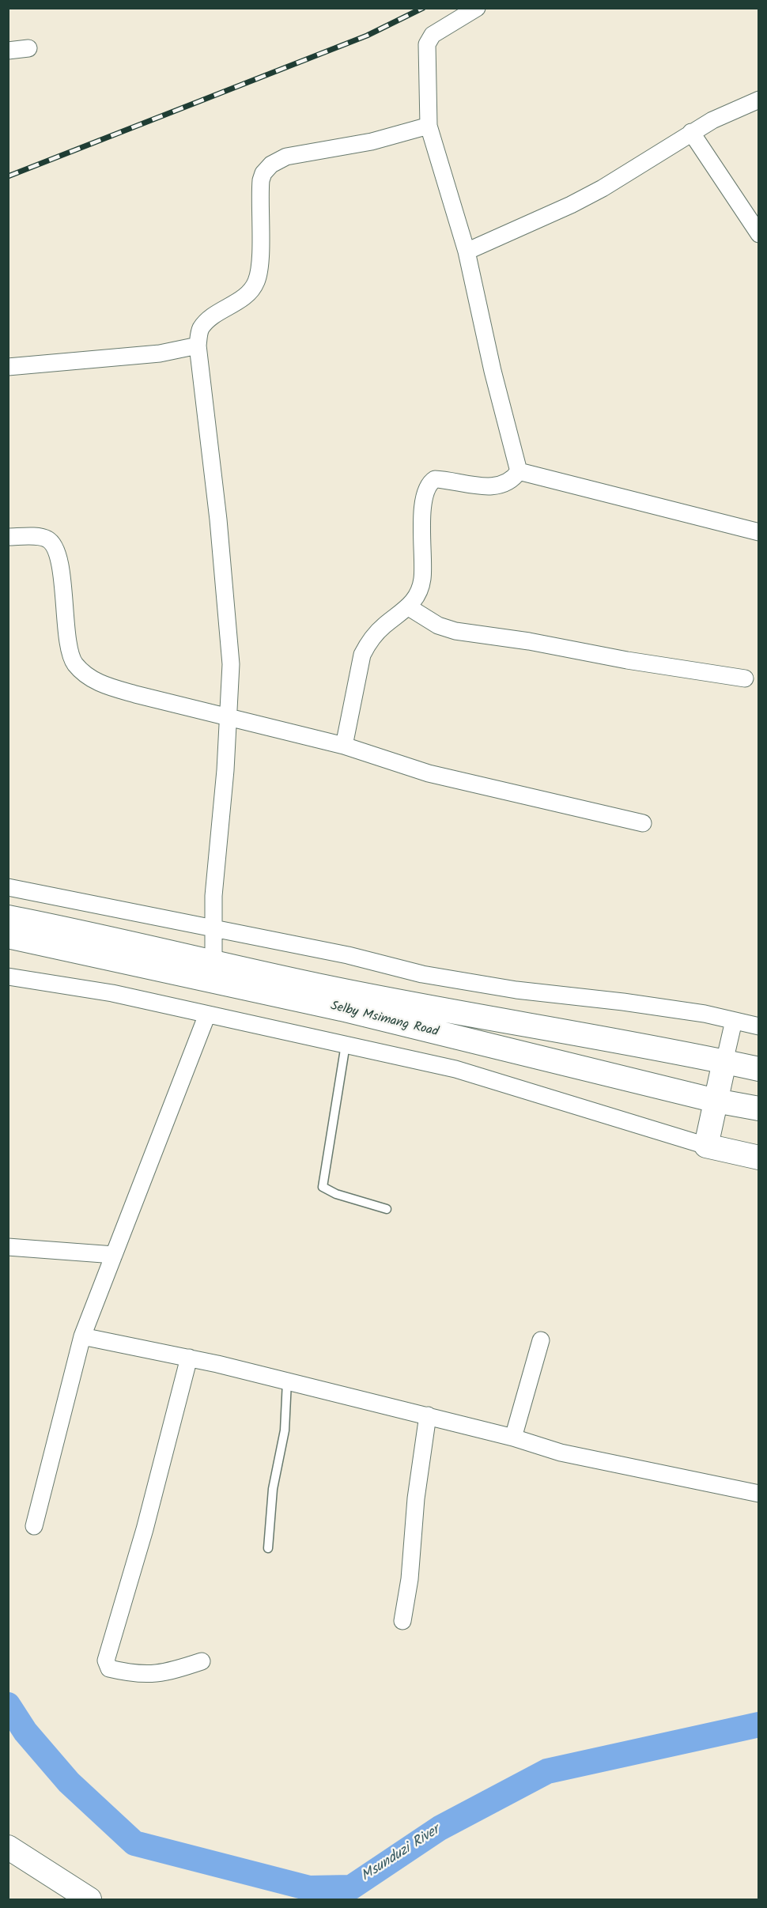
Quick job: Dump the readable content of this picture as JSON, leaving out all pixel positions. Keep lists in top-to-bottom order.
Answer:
{
  "streets": {
    "main road": ["Selby Msimang Road"]
  },
  "water": ["Msunduzi River"]
}
